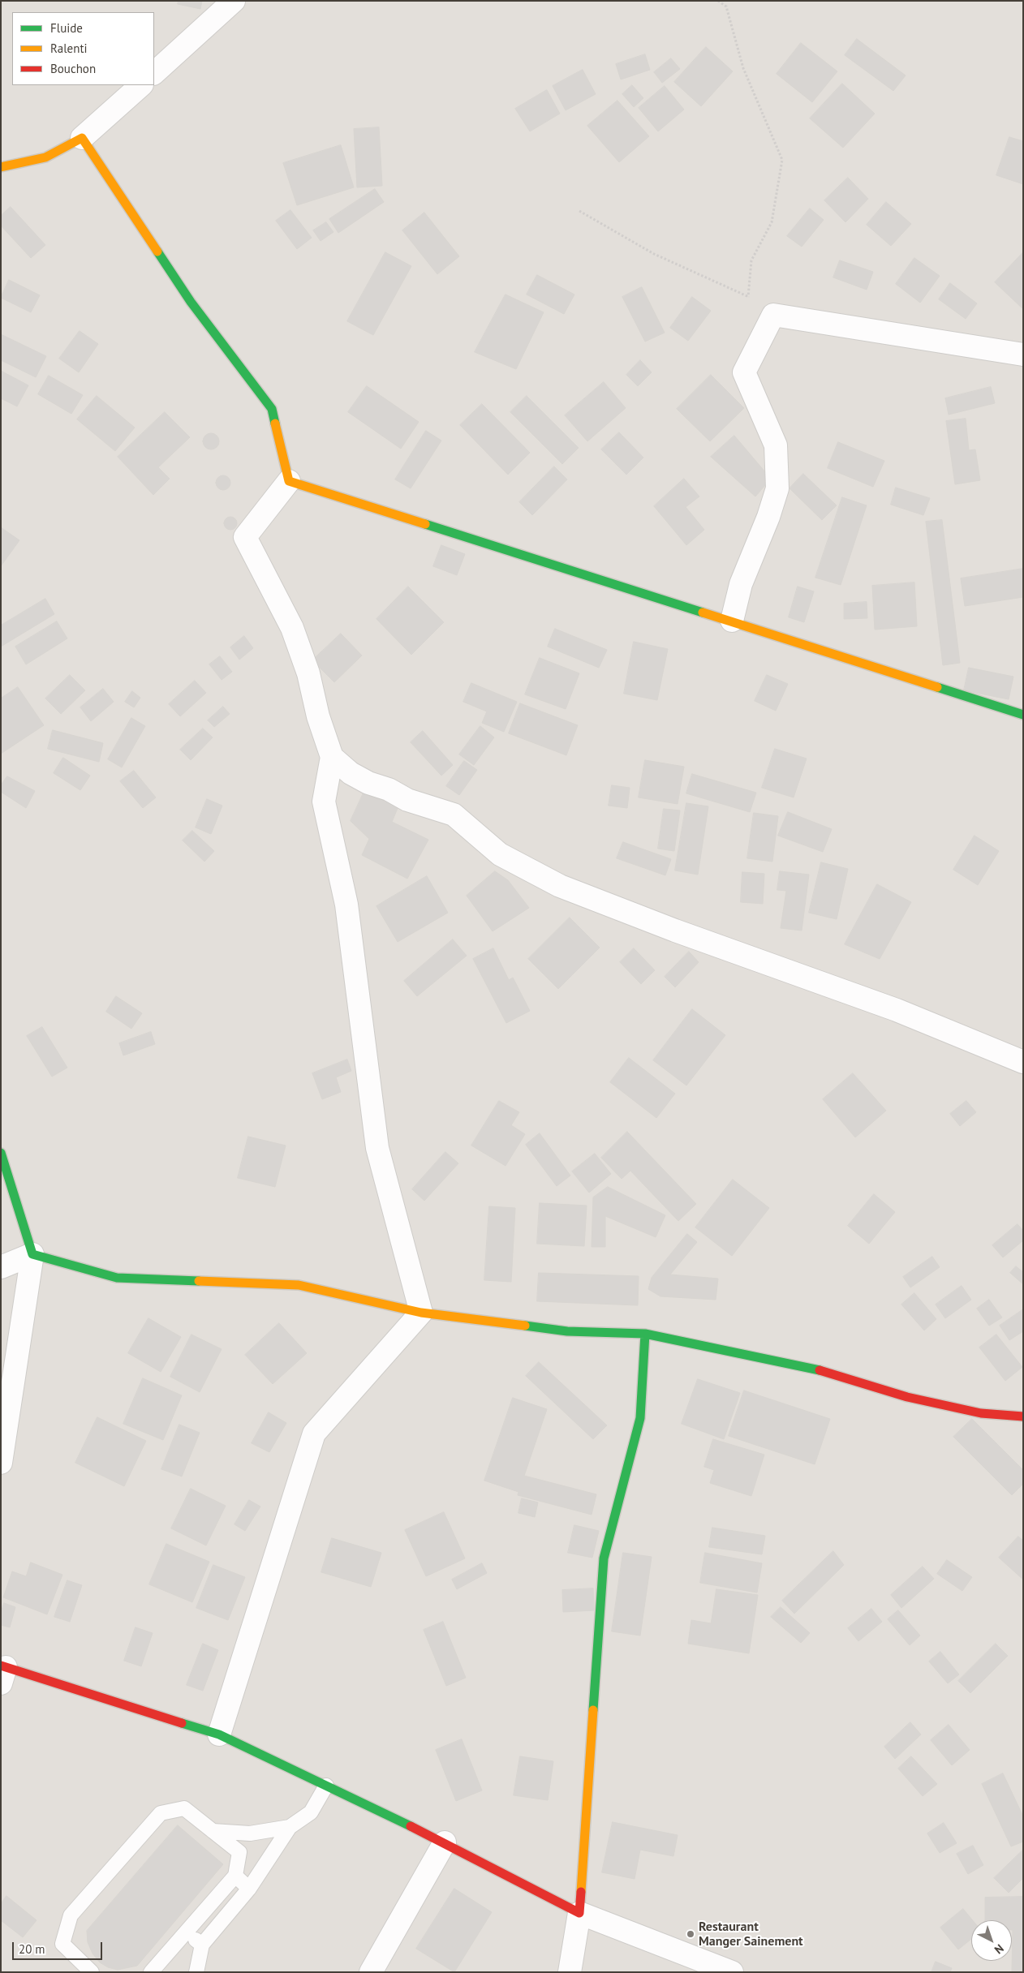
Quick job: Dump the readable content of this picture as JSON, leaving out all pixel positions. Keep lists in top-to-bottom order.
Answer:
{
  "places": ["Restaurant Manger Sainement"],
  "legend": ["Fluide", "Ralenti", "Bouchon"],
  "scale_bar": "20 m",
  "north": "bottom right"
}
